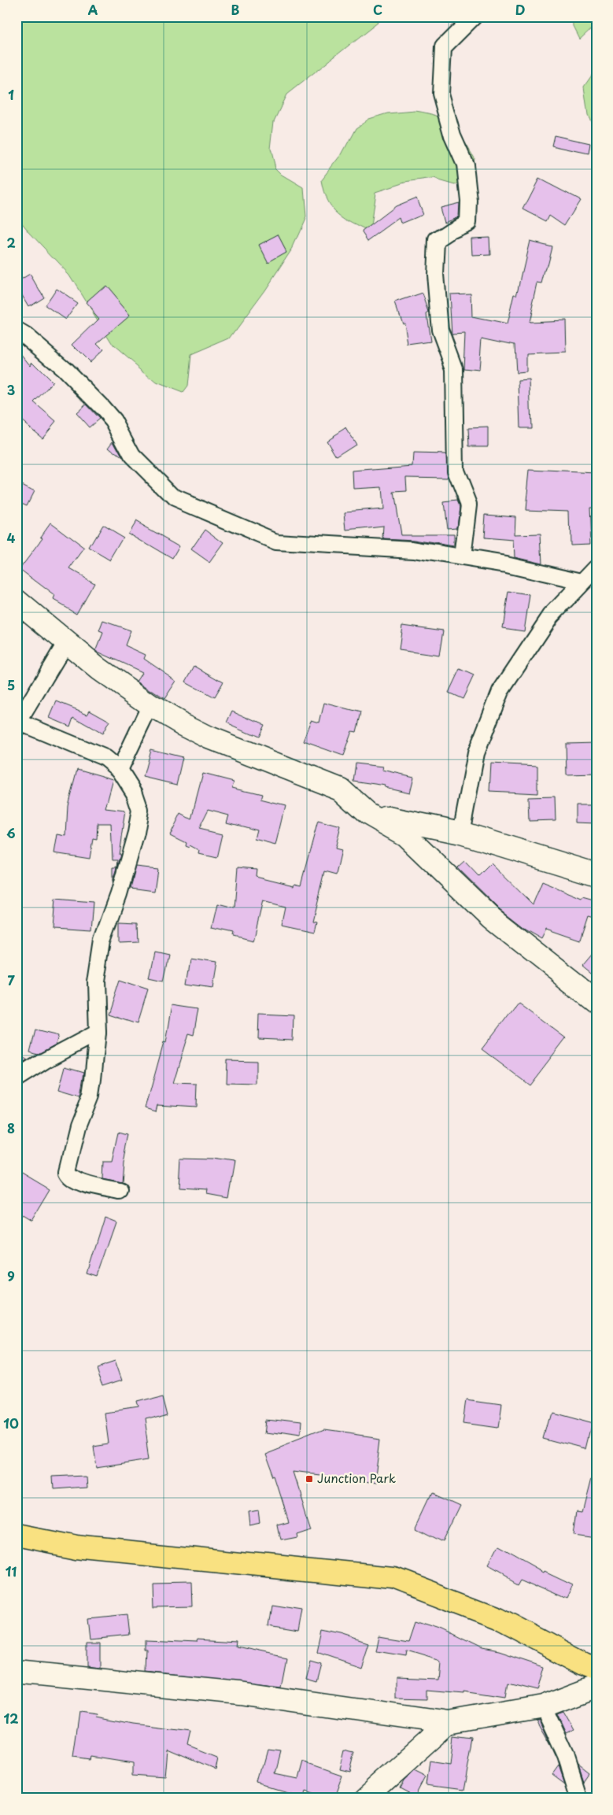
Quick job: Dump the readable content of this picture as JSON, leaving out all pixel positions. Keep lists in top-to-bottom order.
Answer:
{
  "places": {
    "transit": ["Junction Park"]
  },
  "grid": {
    "columns": [
      "A",
      "B",
      "C",
      "D"
    ],
    "rows": [
      "1",
      "2",
      "3",
      "4",
      "5",
      "6",
      "7",
      "8",
      "9",
      "10",
      "11",
      "12"
    ]
  }
}
